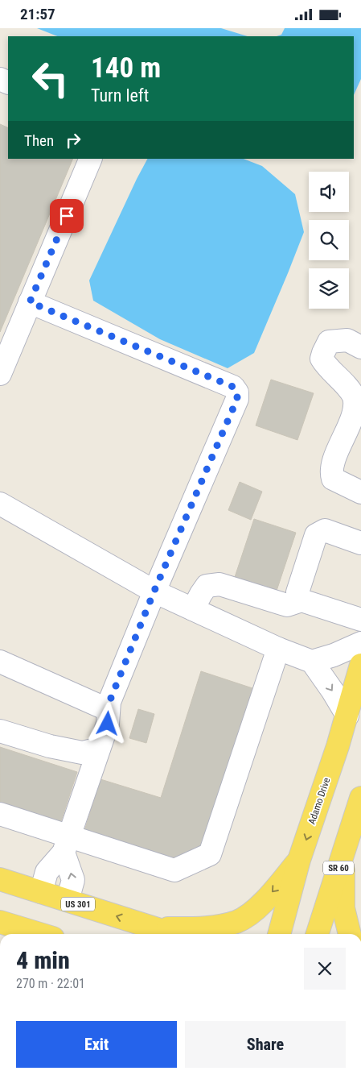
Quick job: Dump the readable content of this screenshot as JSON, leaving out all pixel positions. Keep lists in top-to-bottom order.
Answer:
{
  "streets": {
    "main road": ["Adamo Drive", "SR 60", "US 301"]
  },
  "page": {
    "status": "21:57",
    "turn": ["140 m", "Turn left"],
    "then": "Then",
    "heading": ["4 min", "270 m · 22:01"],
    "buttons": ["Exit", "Share"]
  }
}
